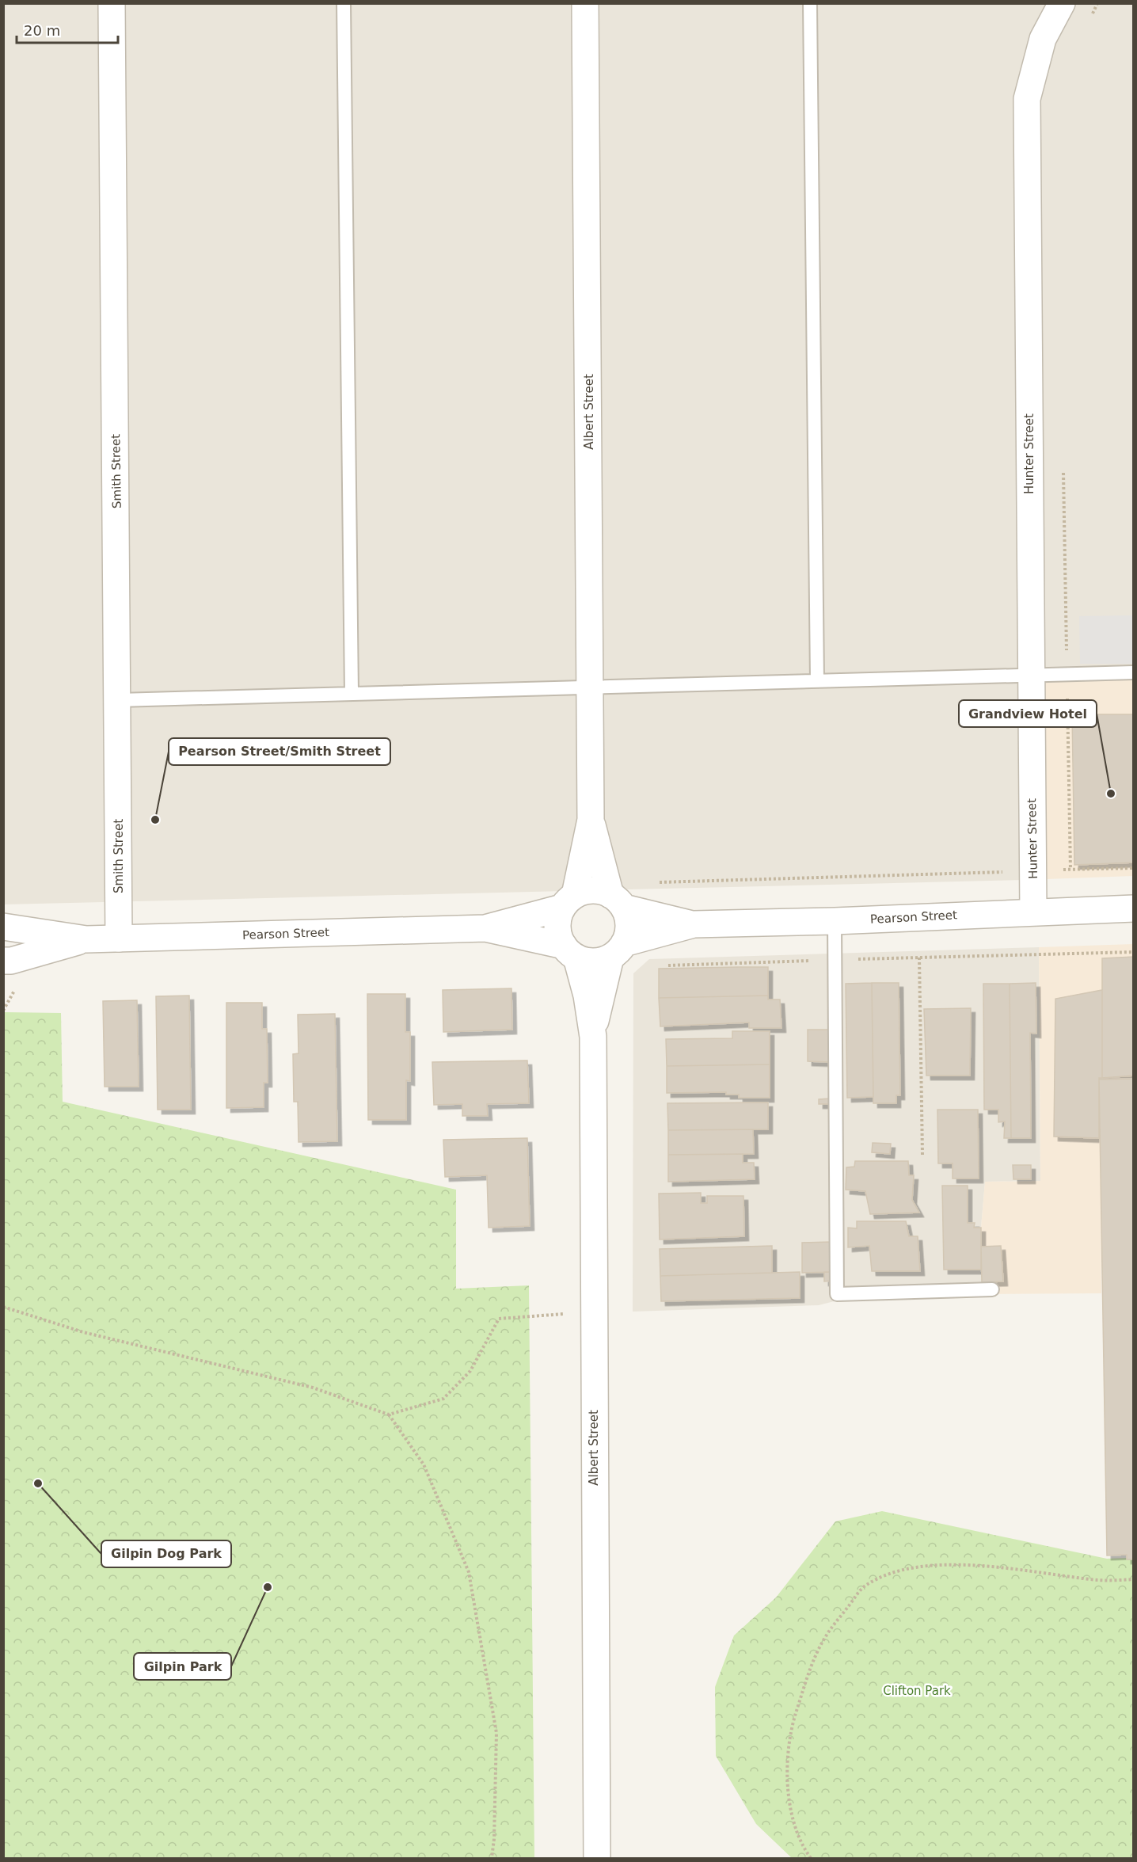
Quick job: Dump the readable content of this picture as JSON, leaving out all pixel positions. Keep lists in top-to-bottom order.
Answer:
{
  "streets": {
    "street": [
      "Albert Street",
      "Hunter Street",
      "Smith Street",
      "Pearson Street"
    ]
  },
  "crossings": [
    ["Albert Street", "Pearson Street"],
    ["Hunter Street", "Pearson Street"],
    ["Smith Street", "Pearson Street"]
  ],
  "parks": ["Clifton Park"],
  "places": [
    "Grandview Hotel",
    "Pearson Street/Smith Street",
    "Gilpin Dog Park",
    "Gilpin Park"
  ],
  "scale_bar": "20 m"
}
